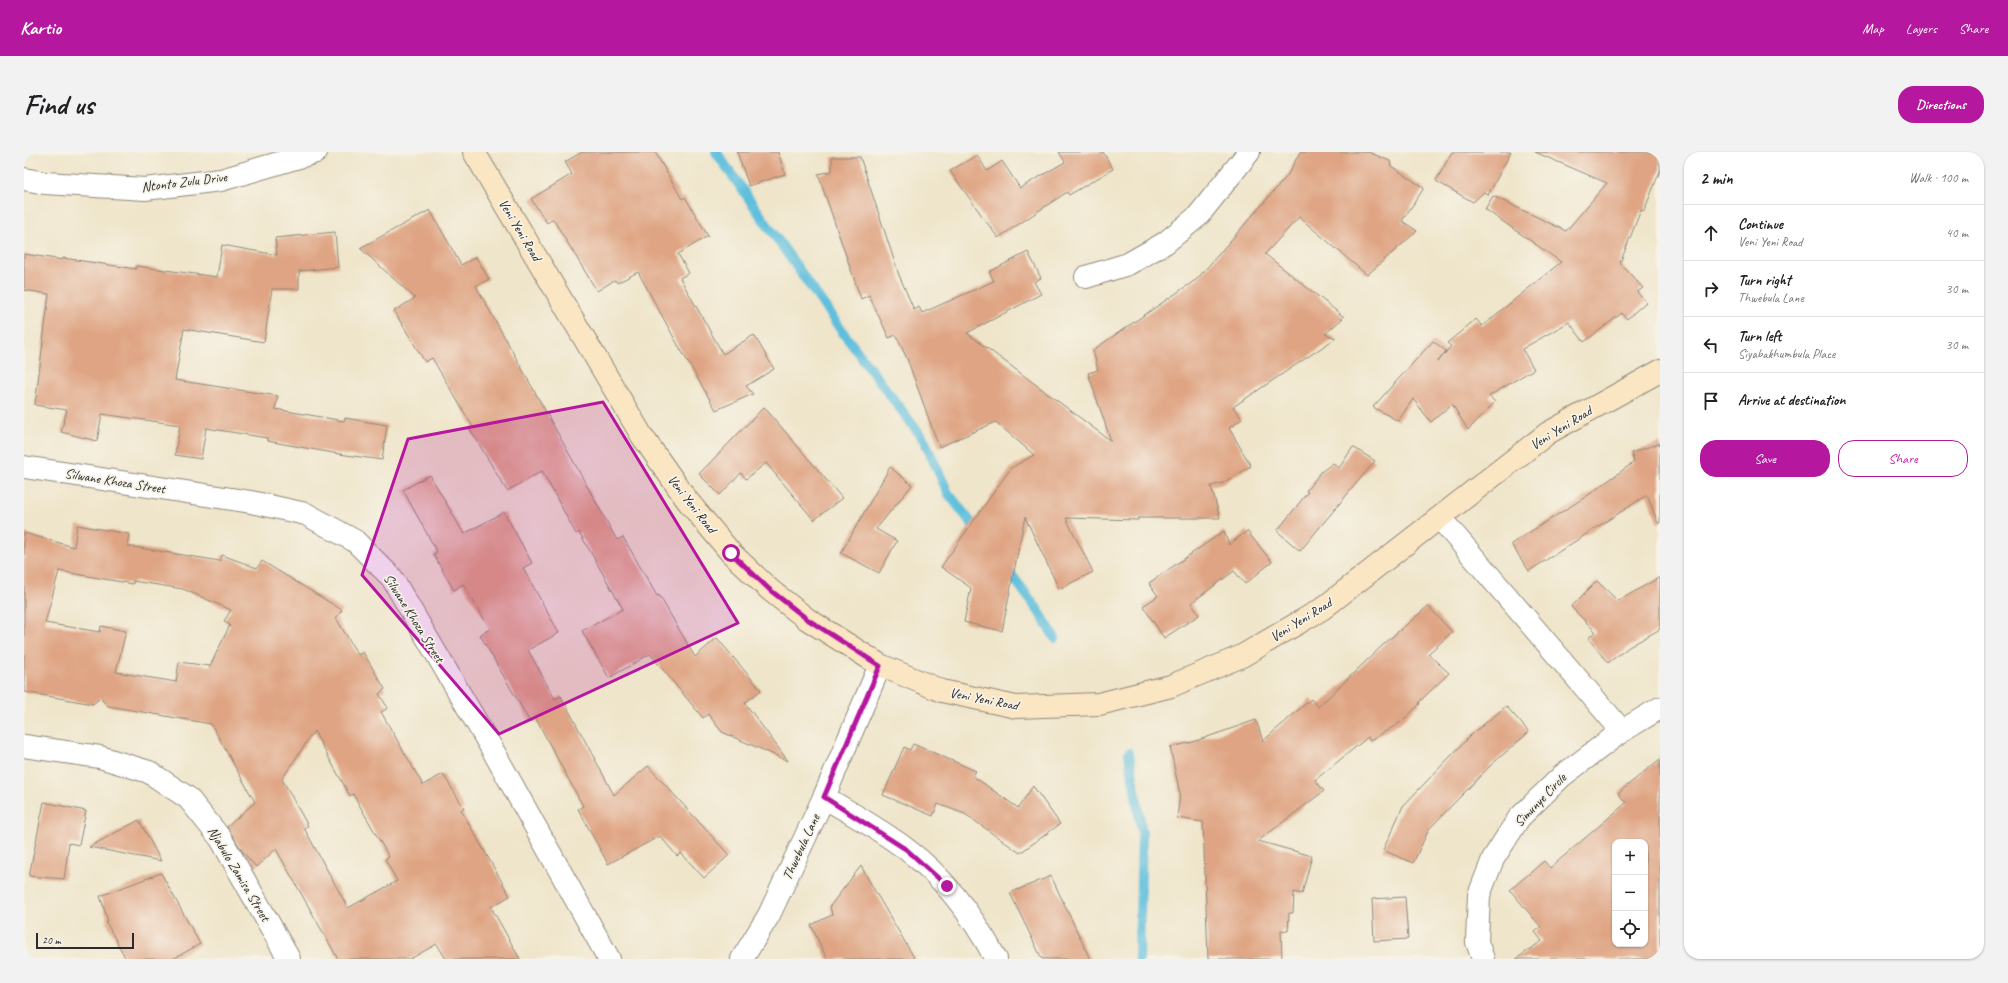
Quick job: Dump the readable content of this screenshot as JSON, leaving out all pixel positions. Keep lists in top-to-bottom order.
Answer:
{
  "streets": {
    "street": [
      "Ntonto Zulu Drive",
      "Veni Yeni Road",
      "Silwane Khoza Street",
      "Simunye Circle",
      "Thwebula Lane",
      "Njabulo Zamisa Street"
    ]
  },
  "crossings": [
    ["Veni Yeni Road", "Thwebula Lane"]
  ],
  "scale_bar": "20 m",
  "page": {
    "header": "Kartio",
    "nav": ["Map", "Layers", "Share"],
    "buttons": [
      "Directions",
      ["Save", "Share"]
    ],
    "title": "Find us",
    "heading": ["2 min", "Walk · 100 m"],
    "list": [
      ["Continue", "Veni Yeni Road", "40 m"],
      ["Turn right", "Thwebula Lane", "30 m"],
      ["Turn left", "Siyabakhumbula Place", "30 m"],
      "Arrive at destination"
    ],
    "map_buttons": ["+", "−"],
    "scale": "20 m"
  }
}
